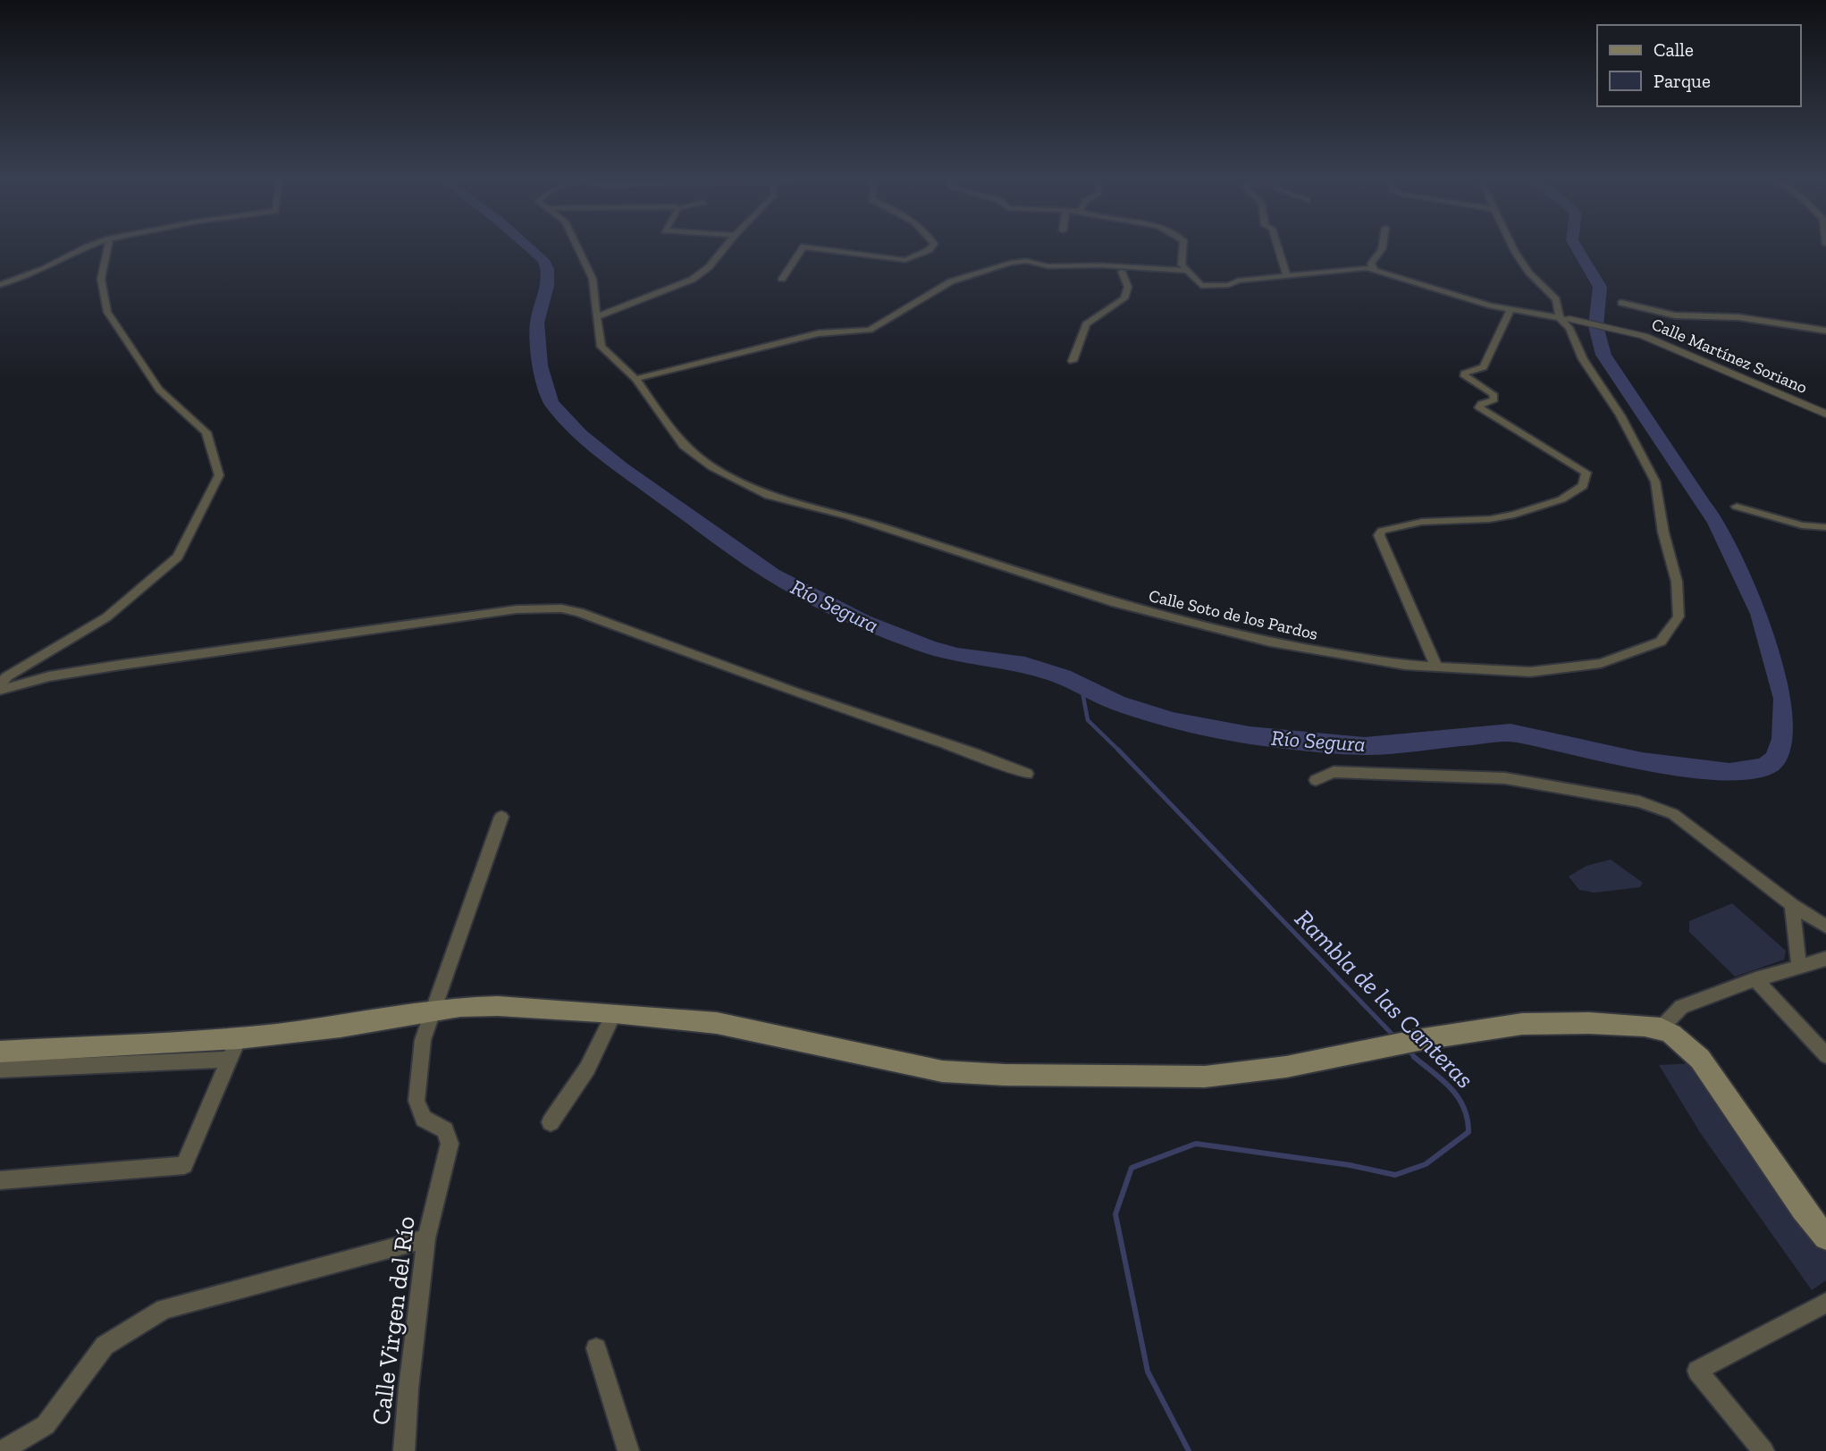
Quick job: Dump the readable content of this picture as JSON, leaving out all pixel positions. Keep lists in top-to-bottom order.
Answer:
{
  "streets": {
    "street": ["Calle Martínez Soriano", "Calle Soto de los Pardos", "Calle Virgen del Río"]
  },
  "crossings": [
    ["Calle Martínez Soriano", "Calle Soto de los Pardos"]
  ],
  "water": ["Río Segura", "Rambla de las Canteras"],
  "legend": ["Calle", "Parque"]
}
